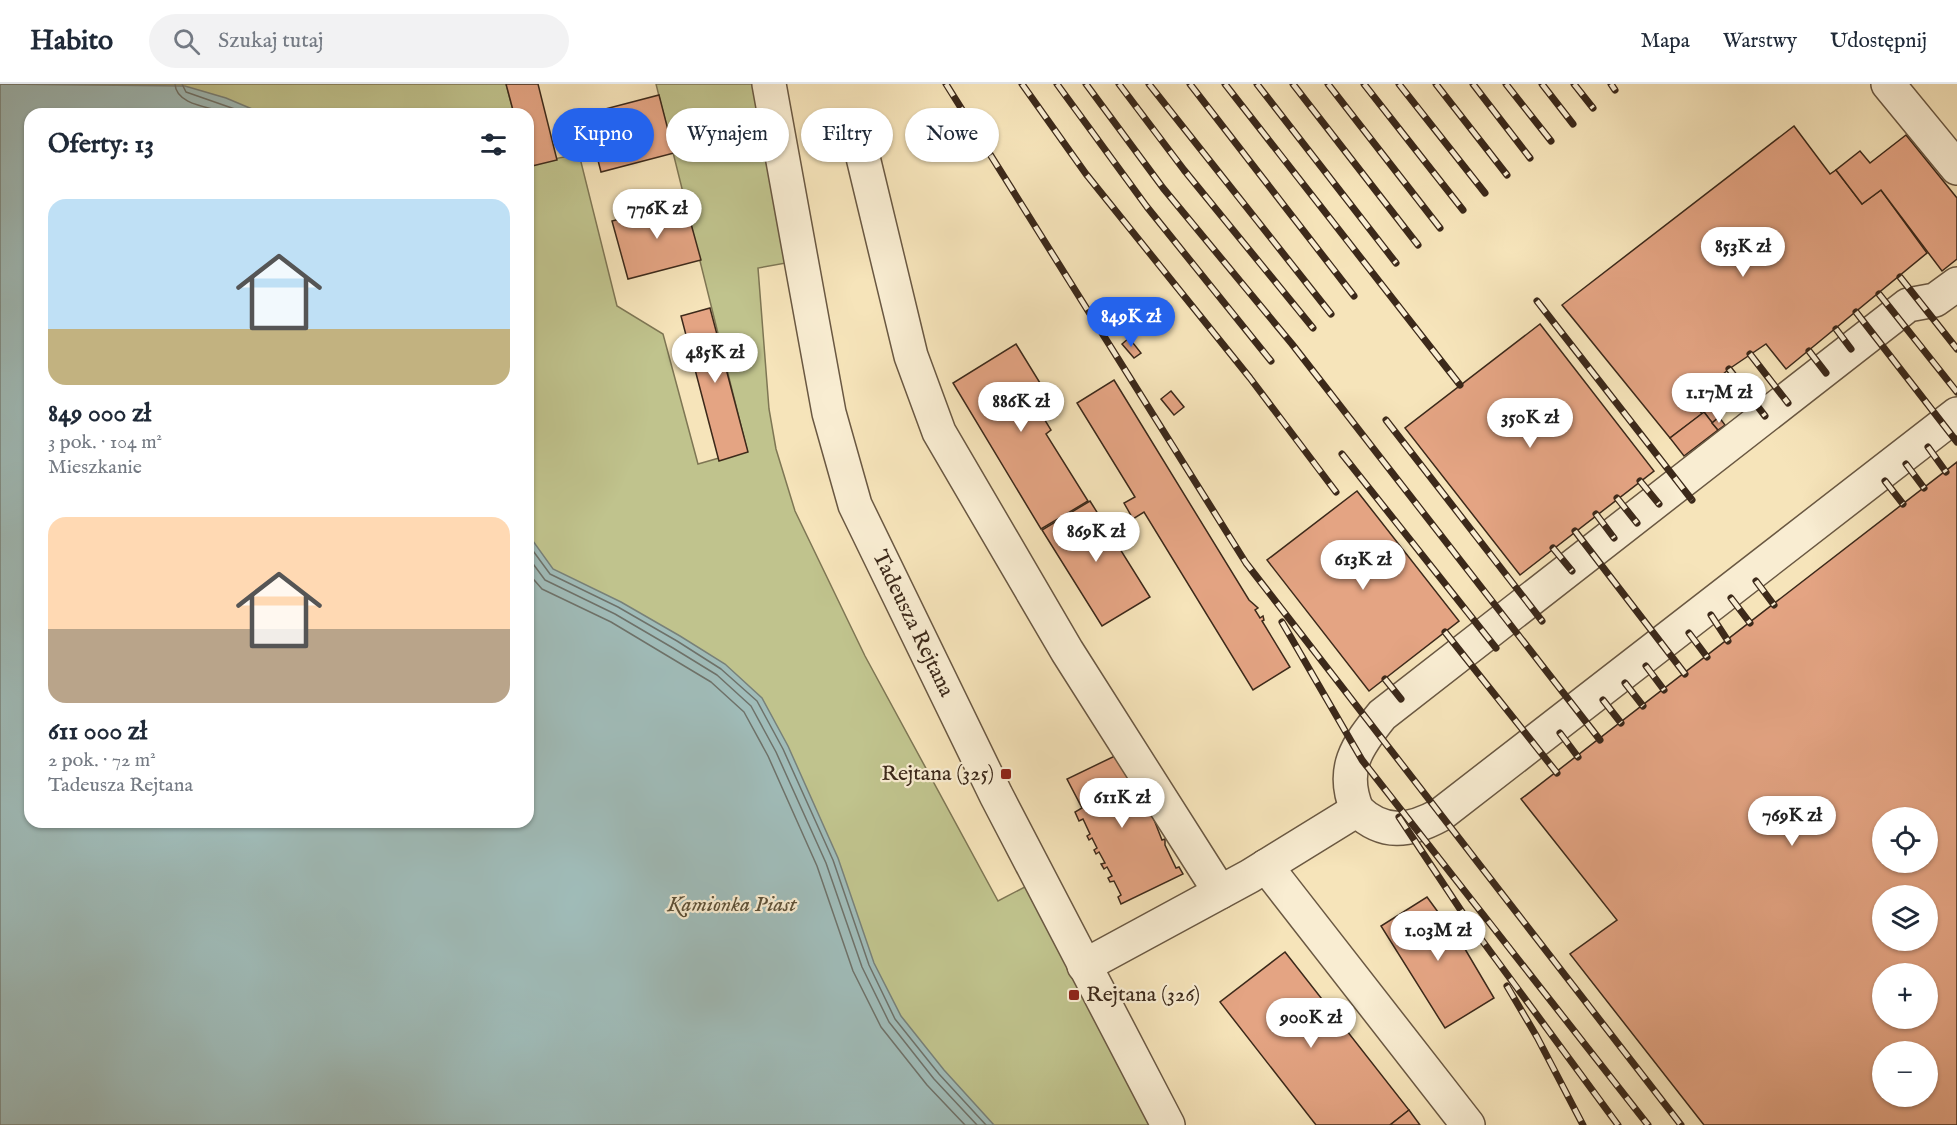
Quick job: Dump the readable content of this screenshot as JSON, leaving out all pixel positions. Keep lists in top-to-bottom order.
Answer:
{
  "streets": {
    "street": ["Tadeusza Rejtana"]
  },
  "parks": ["Kamionka Piast"],
  "places": {
    "transit": ["Rejtana (325)", "Rejtana (326)"]
  },
  "page": {
    "header": "Habito",
    "search": "Szukaj tutaj",
    "nav": ["Mapa", "Warstwy", "Udostępnij"],
    "chip": [
      "Kupno",
      "Wynajem",
      "Filtry",
      "Nowe"
    ],
    "heading": "Oferty: 13",
    "list": [
      {
        "name": "849 000 zł",
        "note": "3 pok. · 104 m² · Mieszkanie"
      },
      {
        "name": "611 000 zł",
        "note": "2 pok. · 72 m² · Tadeusza Rejtana"
      }
    ],
    "price": [
      "776K zł",
      "853K zł",
      "849K zł",
      "485K zł",
      "1.17M zł",
      "886K zł",
      "350K zł",
      "869K zł",
      "613K zł",
      "611K zł",
      "769K zł",
      "1.03M zł",
      "900K zł"
    ],
    "map_buttons": ["+", "−"]
  }
}
